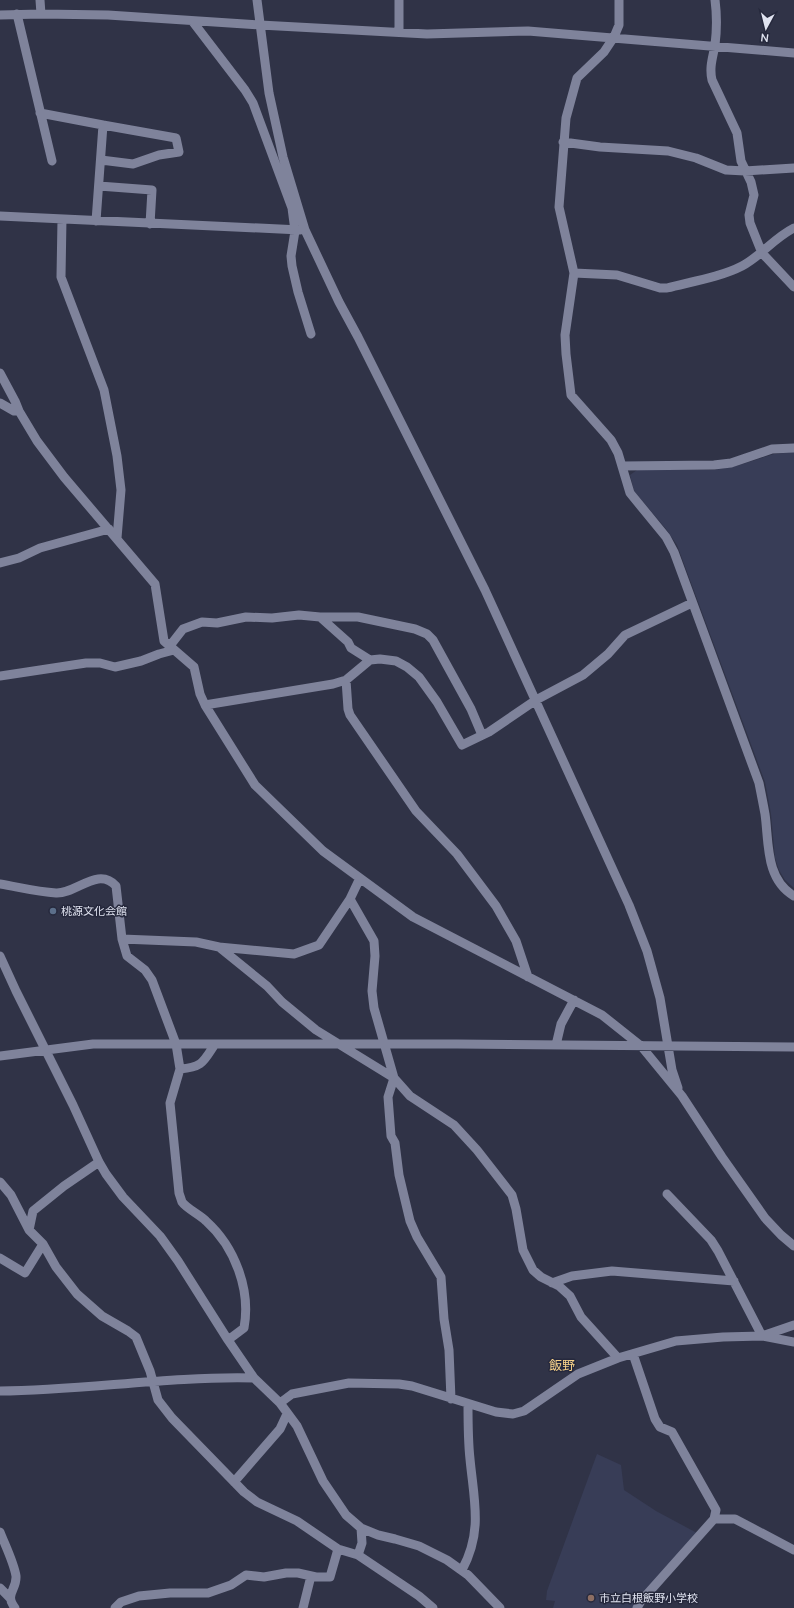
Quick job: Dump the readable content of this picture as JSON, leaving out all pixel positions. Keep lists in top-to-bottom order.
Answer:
{
  "districts": ["飯野"],
  "places": ["桃源文化会館", "市立白根飯野小学校"],
  "north": "bottom"
}
